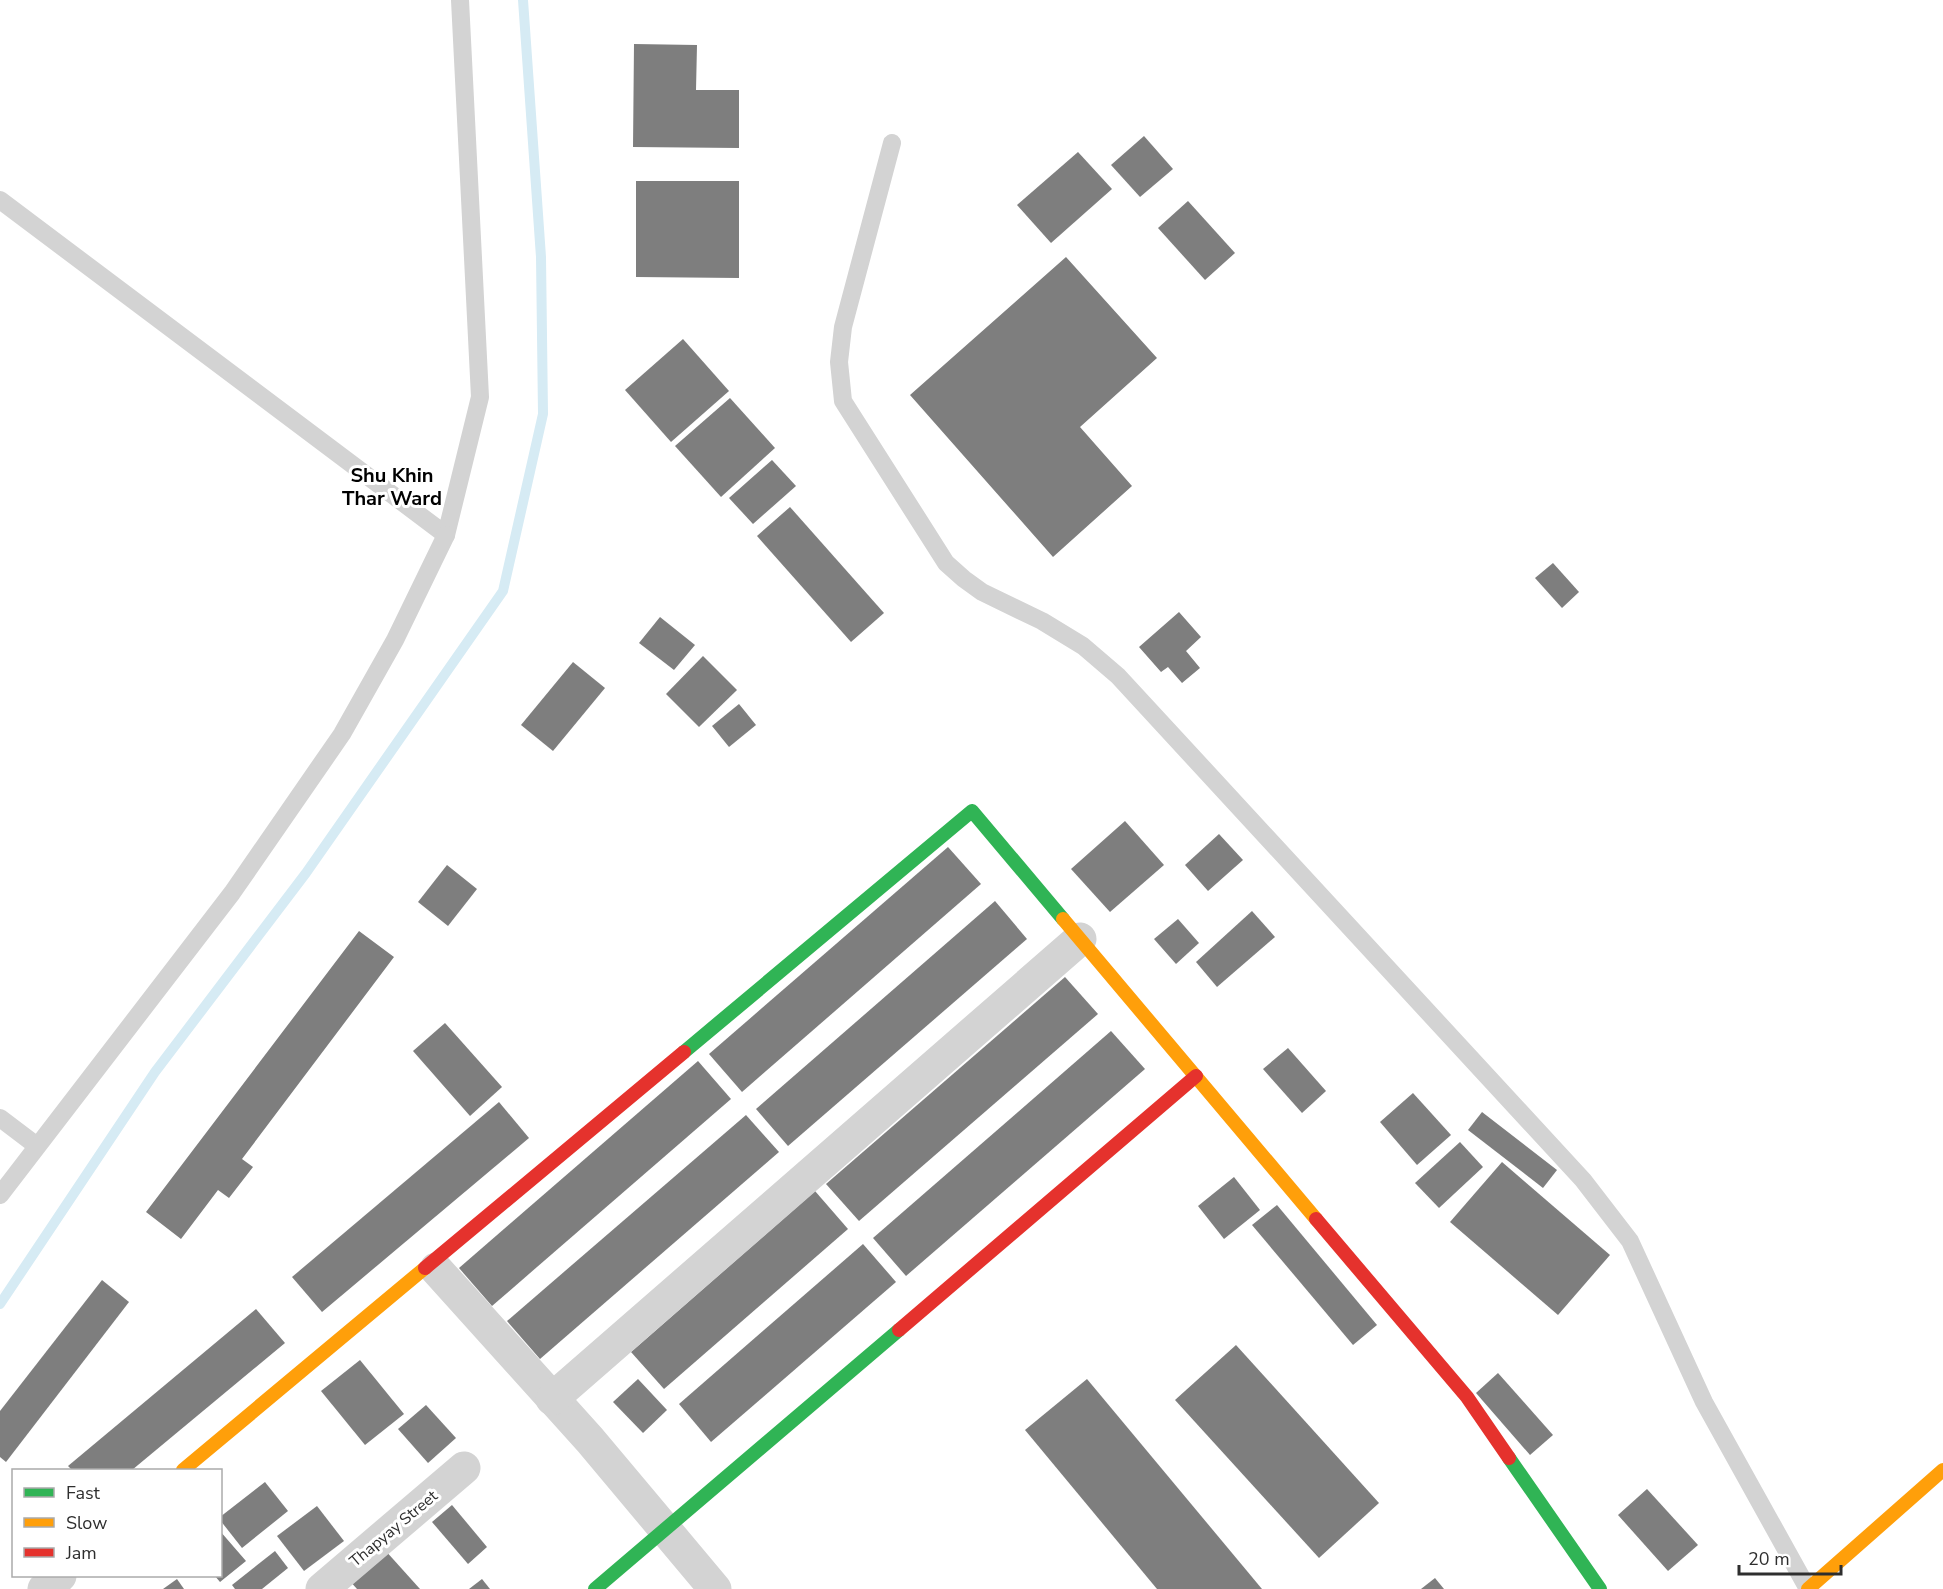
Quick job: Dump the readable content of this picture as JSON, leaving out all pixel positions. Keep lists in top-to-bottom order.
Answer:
{
  "streets": {
    "street": ["Thapyay Street"]
  },
  "districts": ["Shu Khin Thar Ward"],
  "legend": ["Fast", "Slow", "Jam"],
  "scale_bar": "20 m"
}
